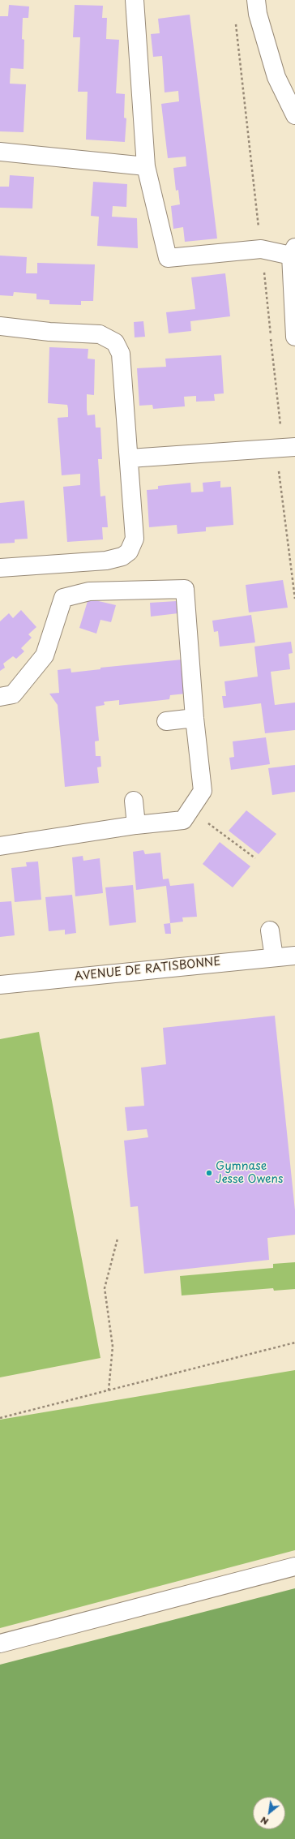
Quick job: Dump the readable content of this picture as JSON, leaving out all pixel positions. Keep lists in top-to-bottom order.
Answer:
{
  "streets": {
    "street": ["AVENUE DE RATISBONNE"]
  },
  "places": ["Gymnase Jesse Owens"],
  "north": "bottom left"
}
